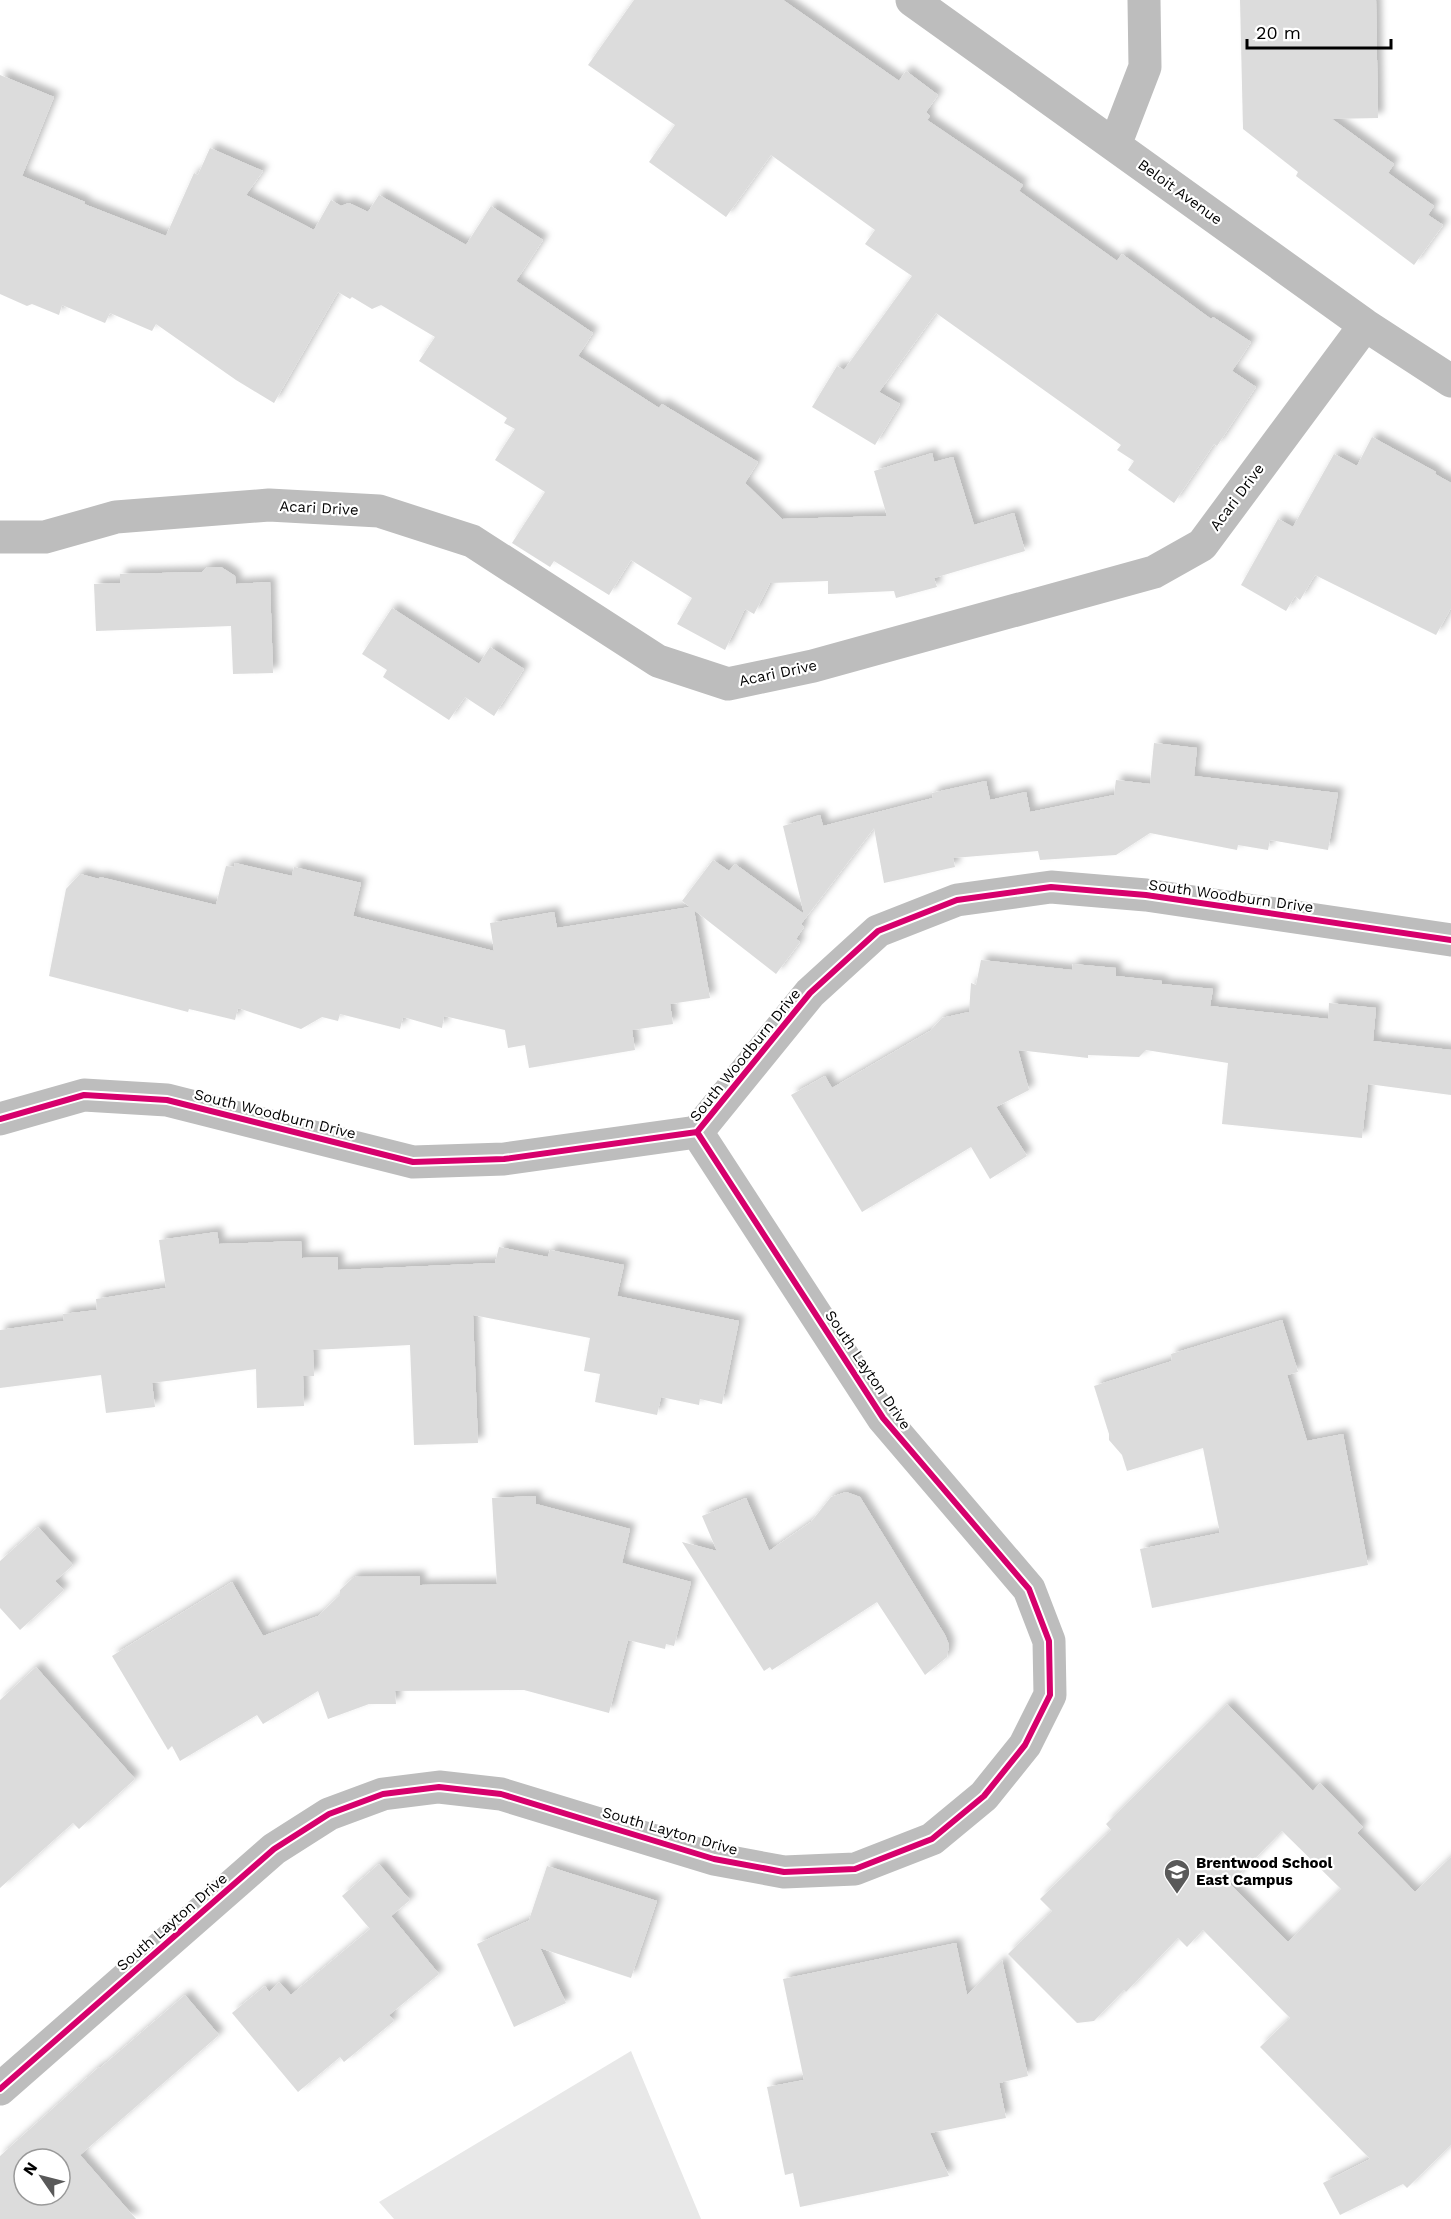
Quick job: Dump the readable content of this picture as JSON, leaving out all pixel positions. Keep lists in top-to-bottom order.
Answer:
{
  "streets": {
    "street": [
      "Beloit Avenue",
      "Acari Drive",
      "South Woodburn Drive",
      "South Layton Drive"
    ]
  },
  "crossings": [
    ["Beloit Avenue", "Acari Drive"],
    ["South Woodburn Drive", "South Layton Drive"]
  ],
  "places": {
    "school or university": ["Brentwood School East Campus"]
  },
  "scale_bar": "20 m",
  "north": "top left"
}
